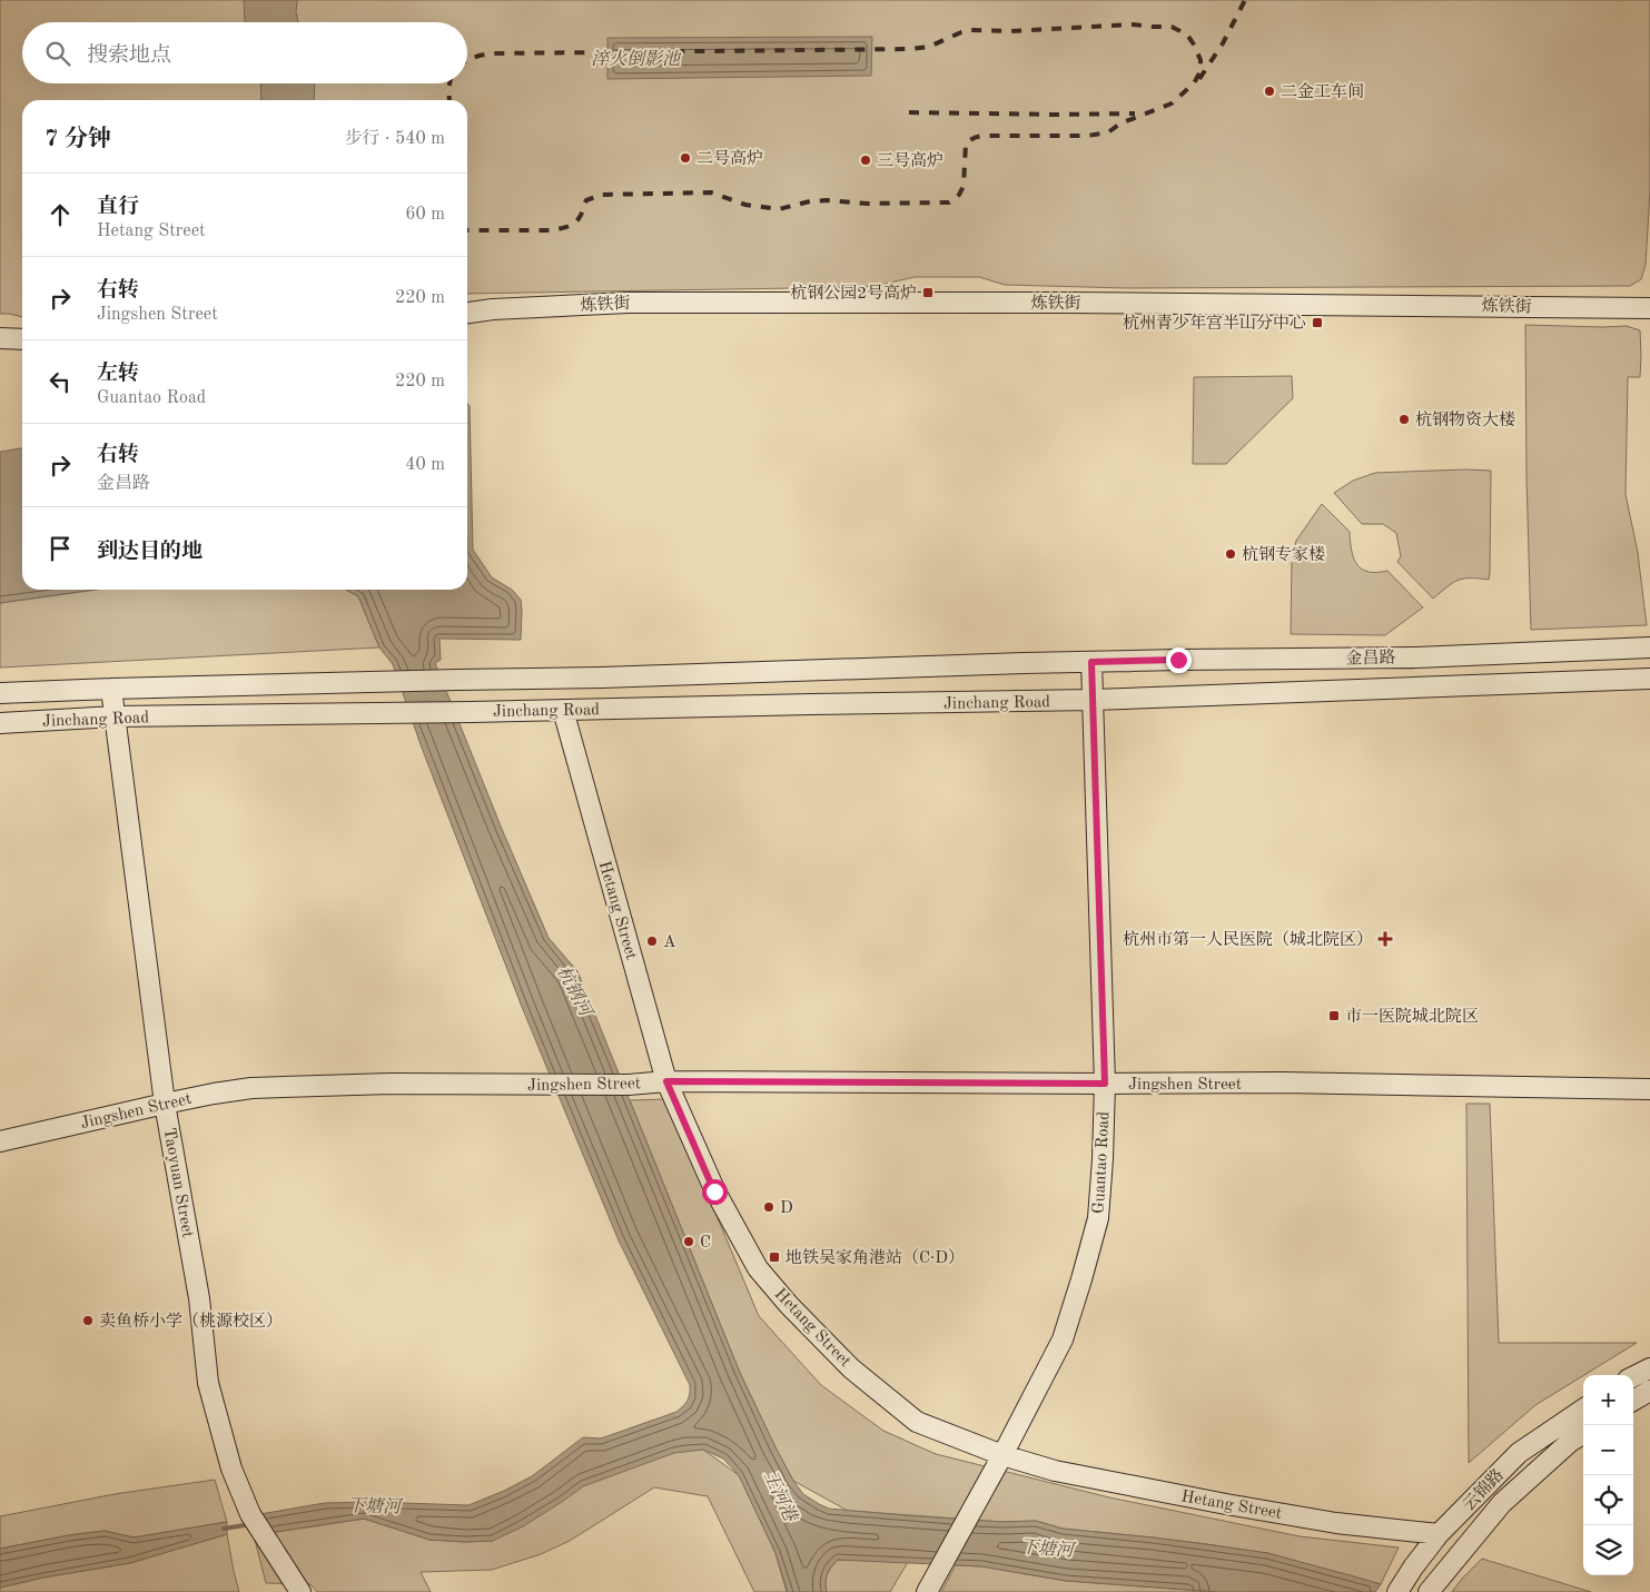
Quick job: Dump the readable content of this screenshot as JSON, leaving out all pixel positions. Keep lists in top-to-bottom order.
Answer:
{
  "streets": {
    "street": [
      "炼铁街",
      "金昌路",
      "Jinchang Road",
      "Hetang Street",
      "Jingshen Street",
      "Guantao Road",
      "Taoyuan Street",
      "云锦路"
    ]
  },
  "crossings": [
    ["金昌路", "Jinchang Road"],
    ["金昌路", "Guantao Road"],
    ["Jinchang Road", "Hetang Street"],
    ["Jinchang Road", "Guantao Road"],
    ["Jinchang Road", "Taoyuan Street"],
    ["Hetang Street", "Jingshen Street"],
    ["Hetang Street", "Guantao Road"],
    ["Hetang Street", "云锦路"],
    ["Jingshen Street", "Guantao Road"],
    ["Jingshen Street", "Taoyuan Street"]
  ],
  "water": [
    "淬火倒影池",
    "杭钢河",
    "王河港",
    "下塘河"
  ],
  "places": {
    "other": [
      "二金工车间",
      "二号高炉",
      "三号高炉",
      "杭钢物资大楼",
      "杭钢专家楼",
      "A",
      "D",
      "C",
      "卖鱼桥小学（桃源校区）"
    ],
    "transit": [
      "杭钢公园2号高炉",
      "杭州青少年宫半山分中心",
      "市一医院城北院区",
      "地铁吴家角港站（C·D）"
    ],
    "health": ["杭州市第一人民医院（城北院区）"]
  },
  "page": {
    "search": "搜索地点",
    "heading": ["7 分钟", "步行 · 540 m"],
    "list": [
      ["直行", "Hetang Street", "60 m"],
      ["右转", "Jingshen Street", "220 m"],
      ["左转", "Guantao Road", "220 m"],
      ["右转", "金昌路", "40 m"],
      "到达目的地"
    ],
    "map_buttons": ["+", "−"]
  }
}
